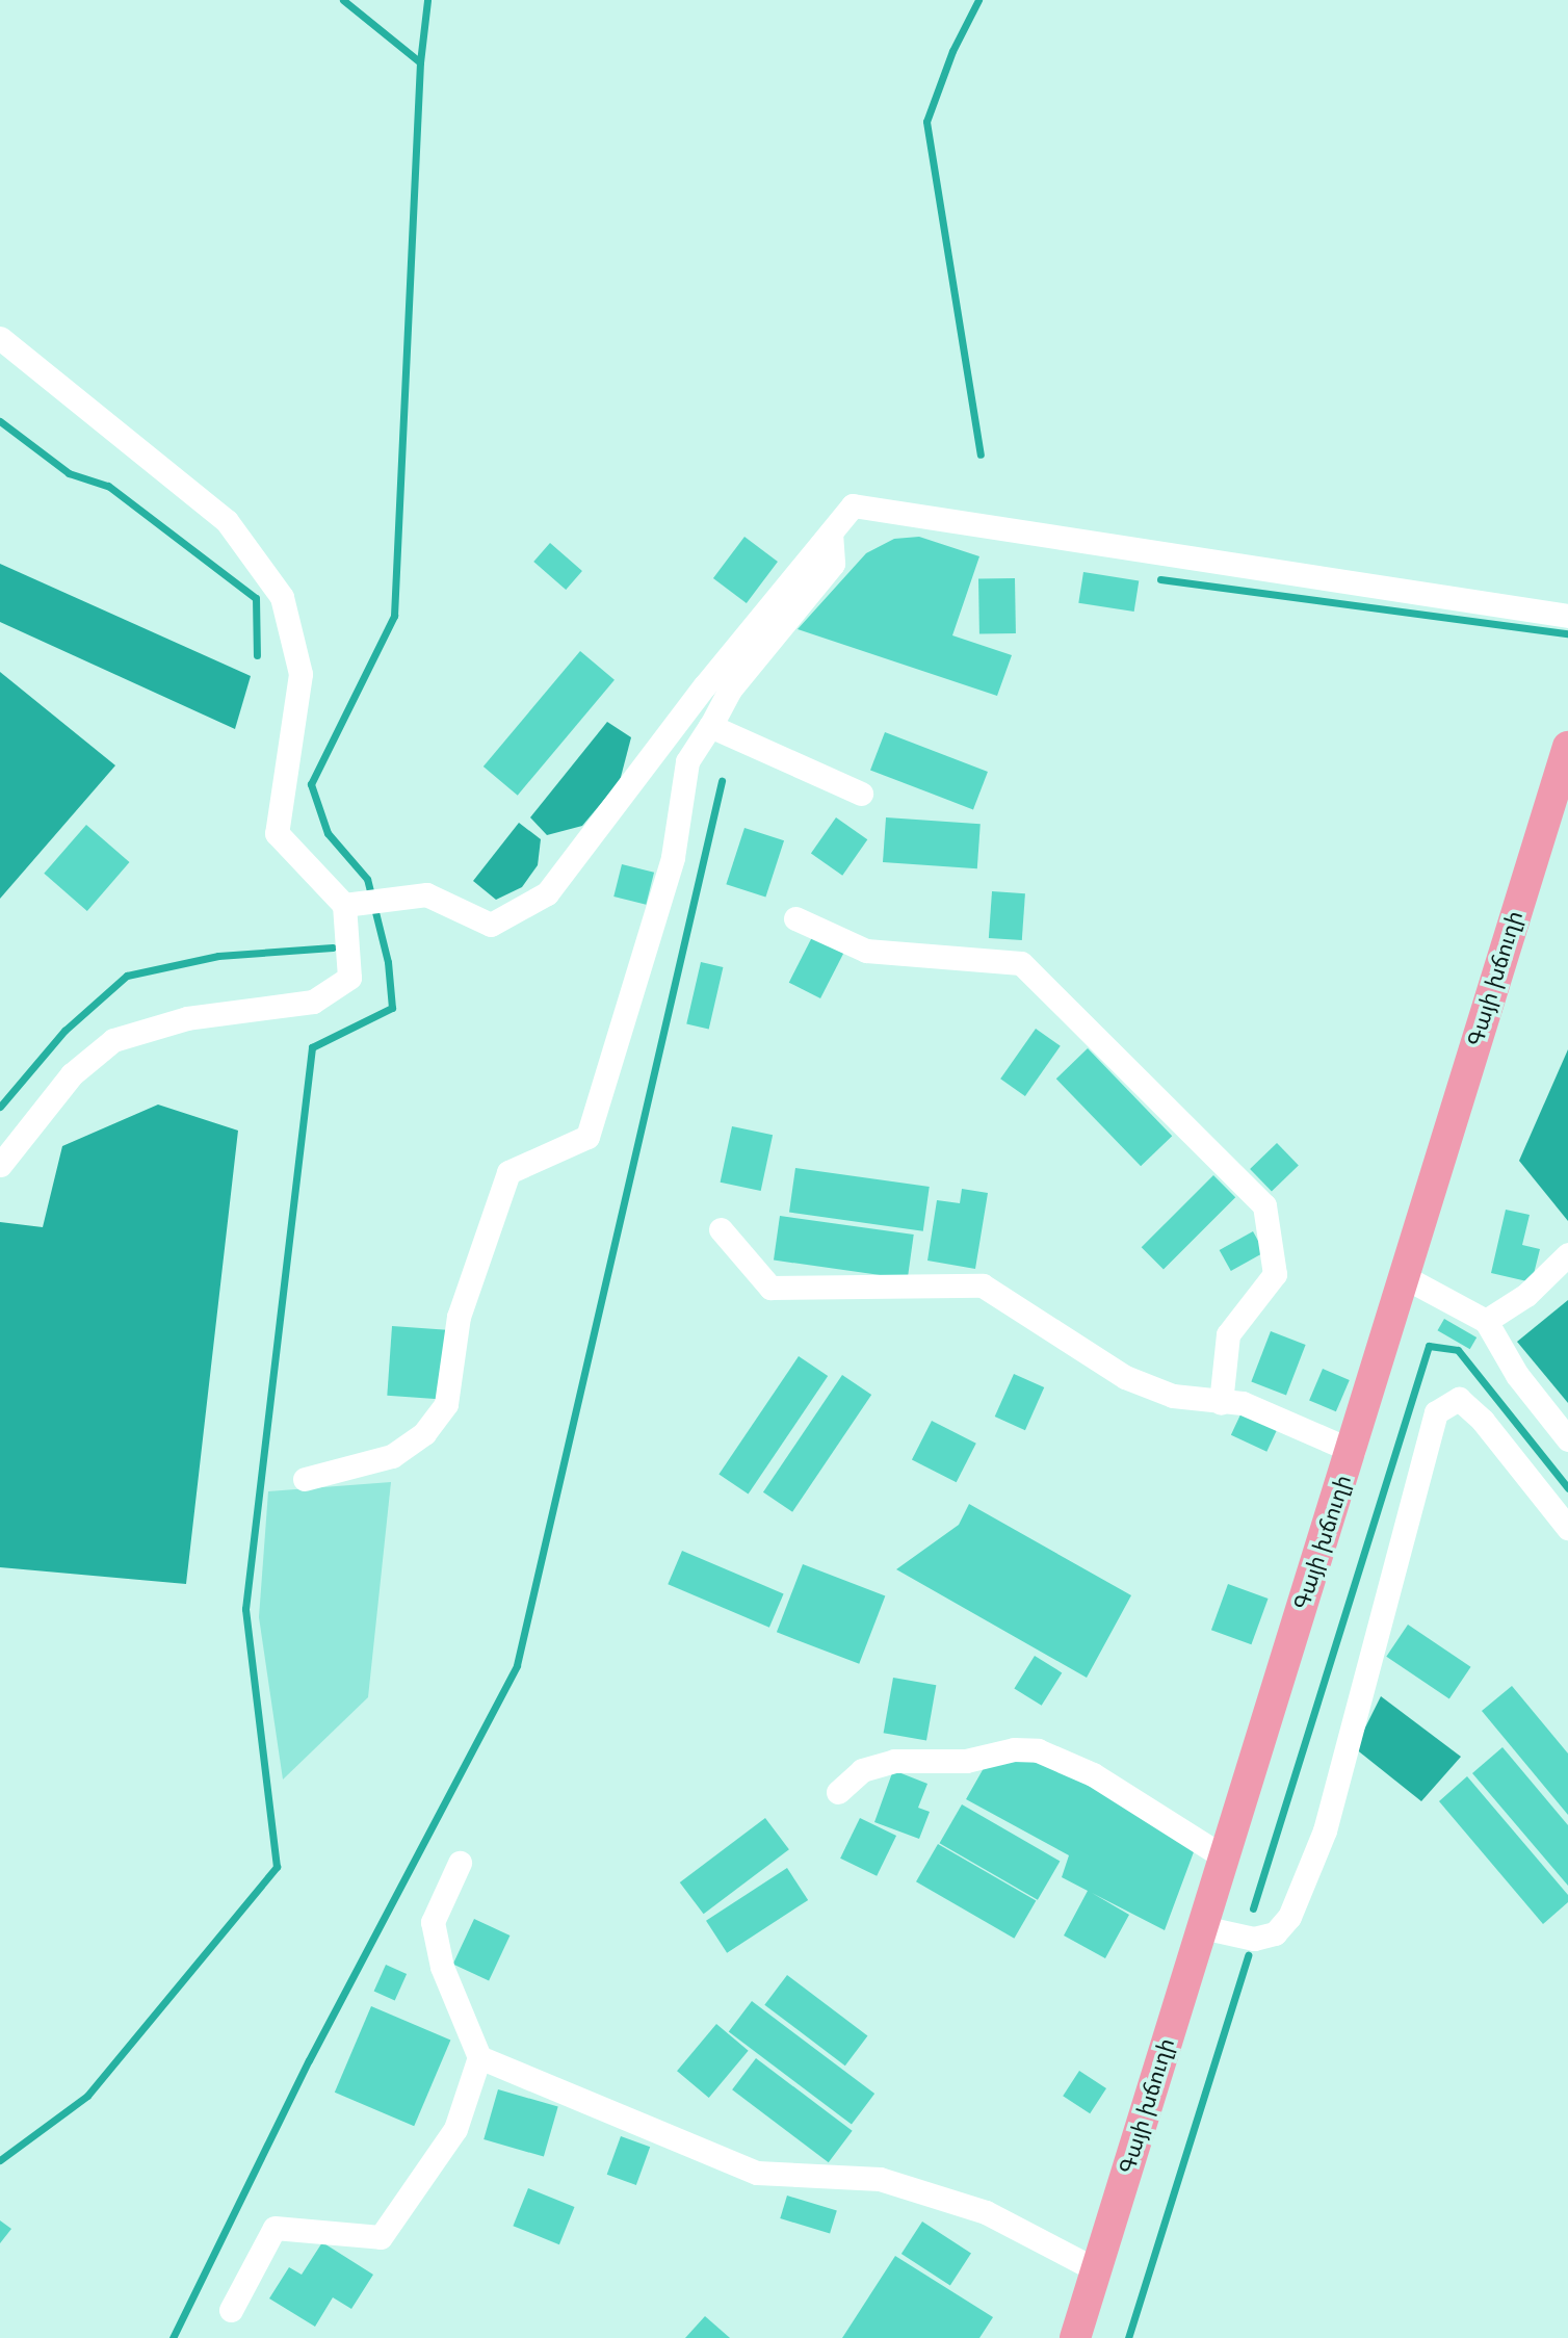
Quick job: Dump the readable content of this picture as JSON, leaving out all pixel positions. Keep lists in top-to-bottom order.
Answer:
{
  "streets": {
    "main road": ["Գայի խճուղի"]
  }
}
